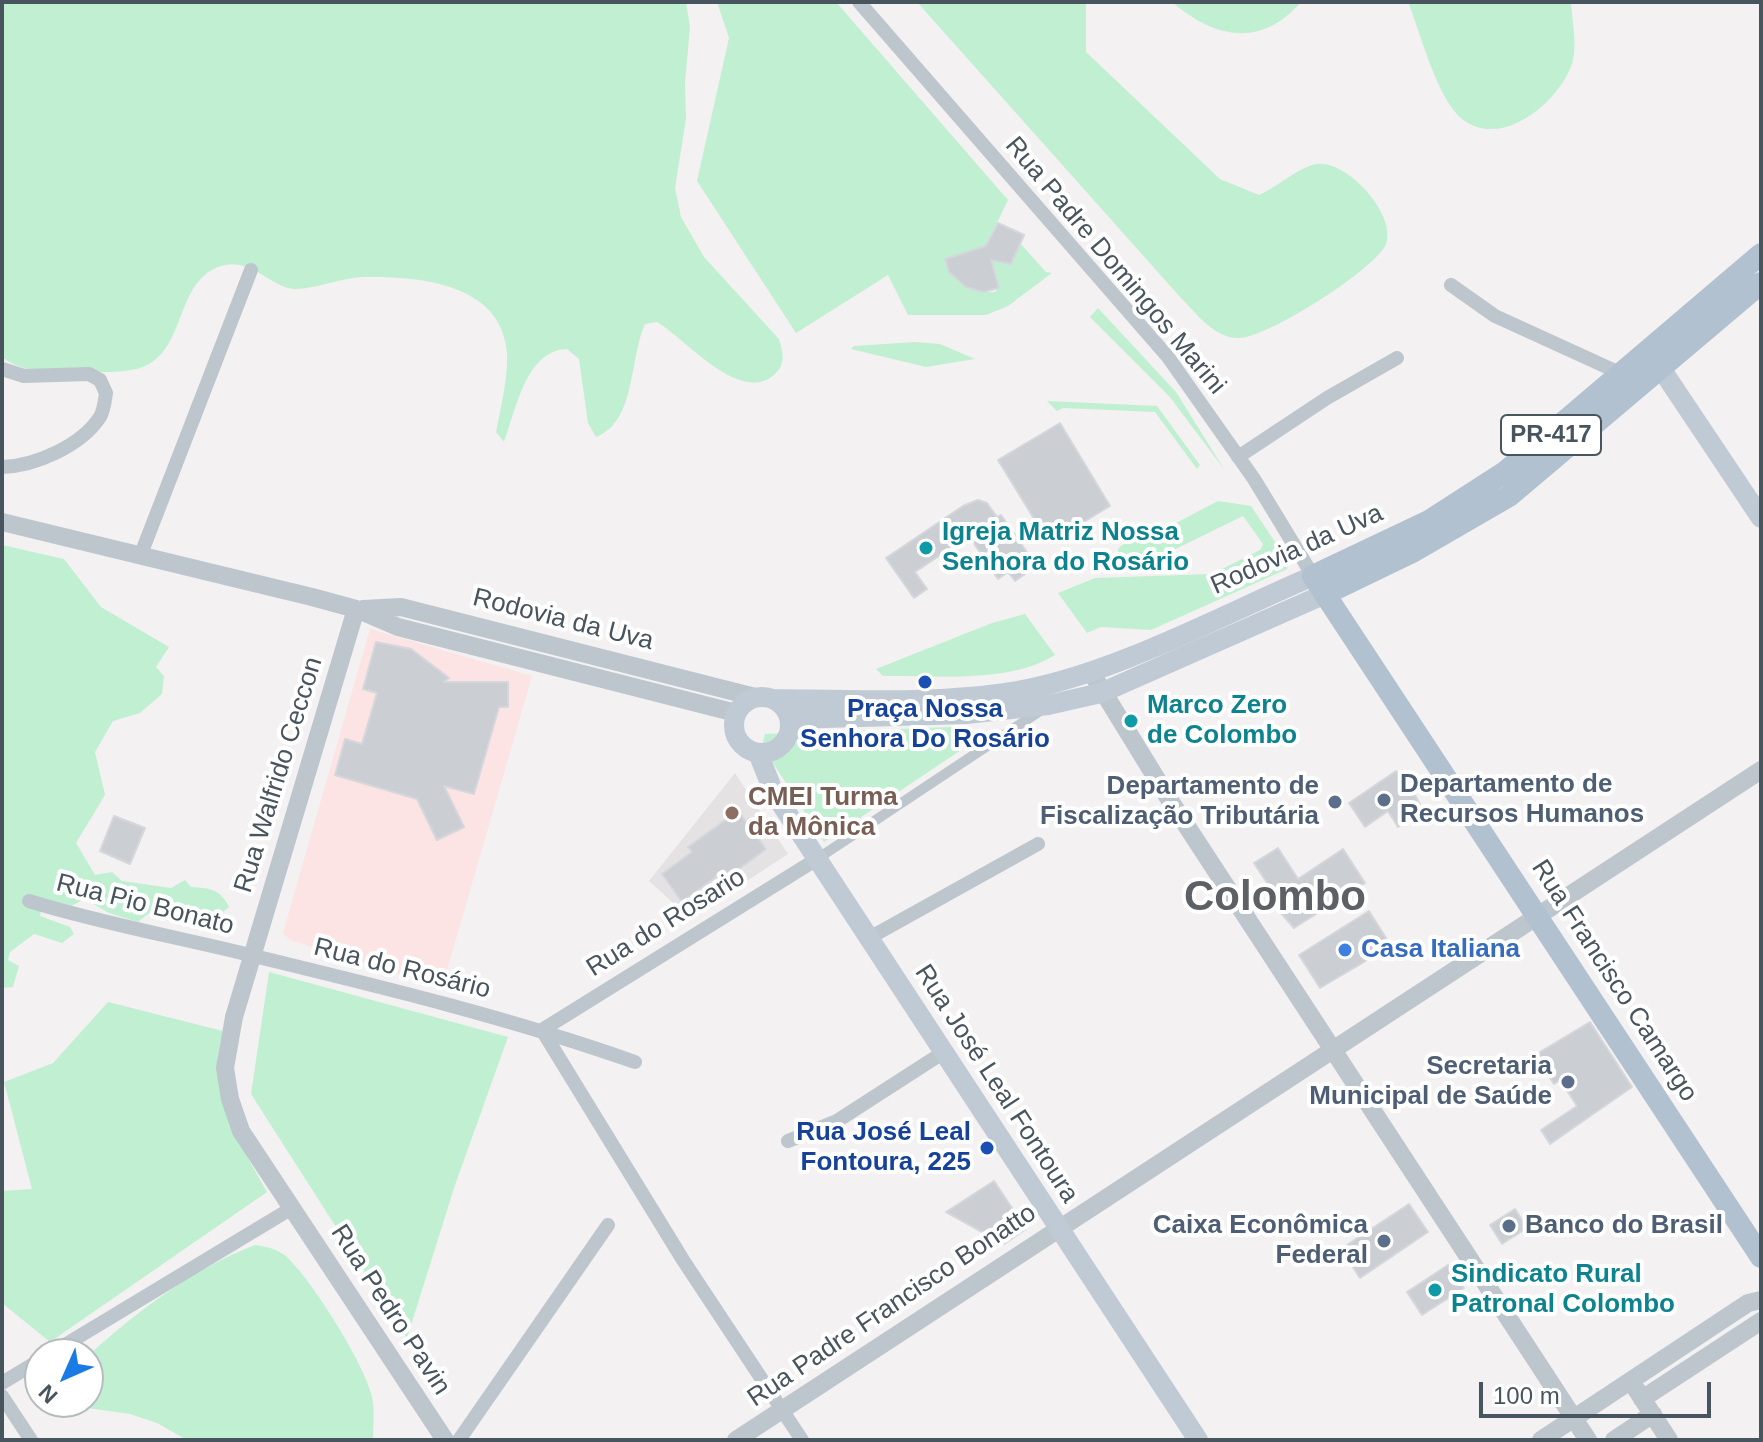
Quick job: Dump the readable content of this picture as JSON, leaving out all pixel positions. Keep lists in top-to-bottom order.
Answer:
{
  "streets": {
    "main road": [
      "PR-417",
      "Rodovia da Uva",
      "Rua Francisco Camargo",
      "Rua José Leal Fontoura"
    ],
    "street": [
      "Rua Padre Domingos Marini",
      "Rua Walfrido Ceccon",
      "Rua Pio Bonato",
      "Rua do Rosario",
      "Rua do Rosário",
      "Rua Padre Francisco Bonatto",
      "Rua Pedro Pavin"
    ]
  },
  "crossings": [
    ["Rua Padre Domingos Marini", "Rodovia da Uva"],
    ["Rua Padre Domingos Marini", "Rua Francisco Camargo"],
    ["Rodovia da Uva", "Rua Walfrido Ceccon"],
    ["Rodovia da Uva", "Rua Francisco Camargo"],
    ["Rodovia da Uva", "Rua José Leal Fontoura"],
    ["Rua Walfrido Ceccon", "Rua Pio Bonato"],
    ["Rua Walfrido Ceccon", "Rua do Rosário"],
    ["Rua Walfrido Ceccon", "Rua Pedro Pavin"],
    ["Rua Pio Bonato", "Rua do Rosário"],
    ["Rua do Rosario", "Rua do Rosário"],
    ["Rua do Rosario", "Rua José Leal Fontoura"],
    ["Rua Francisco Camargo", "Rua Padre Francisco Bonatto"],
    ["Rua José Leal Fontoura", "Rua Padre Francisco Bonatto"]
  ],
  "districts": ["Colombo"],
  "places": [
    "Igreja Matriz Nossa Senhora do Rosário",
    "Praça Nossa Senhora Do Rosário",
    "Marco Zero de Colombo",
    "Departamento de Recursos Humanos",
    "Departamento de Fiscalização Tributária",
    "CMEI Turma da Mônica",
    "Casa Italiana",
    "Secretaria Municipal de Saúde",
    "Rua José Leal Fontoura, 225",
    "Banco do Brasil",
    "Caixa Econômica Federal",
    "Sindicato Rural Patronal Colombo"
  ],
  "scale_bar": "100 m",
  "north": "bottom left"
}
